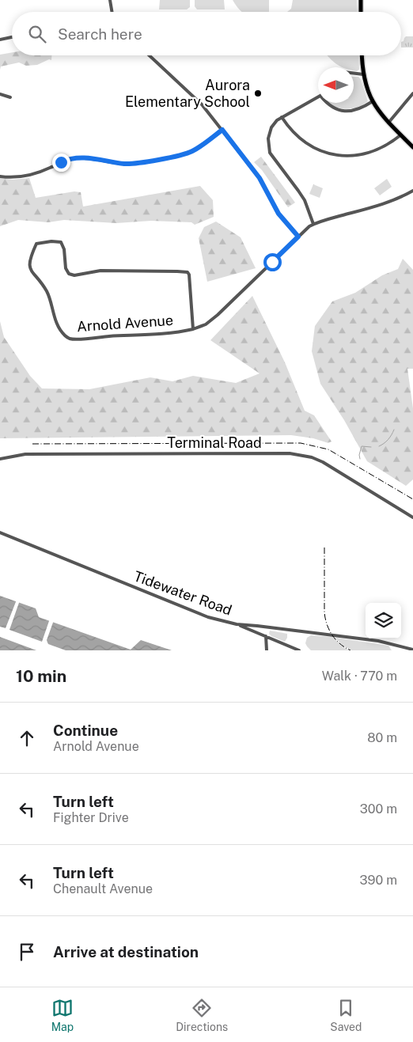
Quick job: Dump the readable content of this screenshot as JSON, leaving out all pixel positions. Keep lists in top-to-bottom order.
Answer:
{
  "streets": {
    "street": ["Arnold Avenue", "Terminal Road", "Tidewater Road"]
  },
  "places": ["Aurora Elementary School"],
  "north": "left",
  "page": {
    "search": "Search here",
    "heading": ["10 min", "Walk · 770 m"],
    "list": [
      ["Continue", "Arnold Avenue", "80 m"],
      ["Turn left", "Fighter Drive", "300 m"],
      ["Turn left", "Chenault Avenue", "390 m"],
      "Arrive at destination"
    ],
    "nav": ["Map", "Directions", "Saved"]
  }
}
